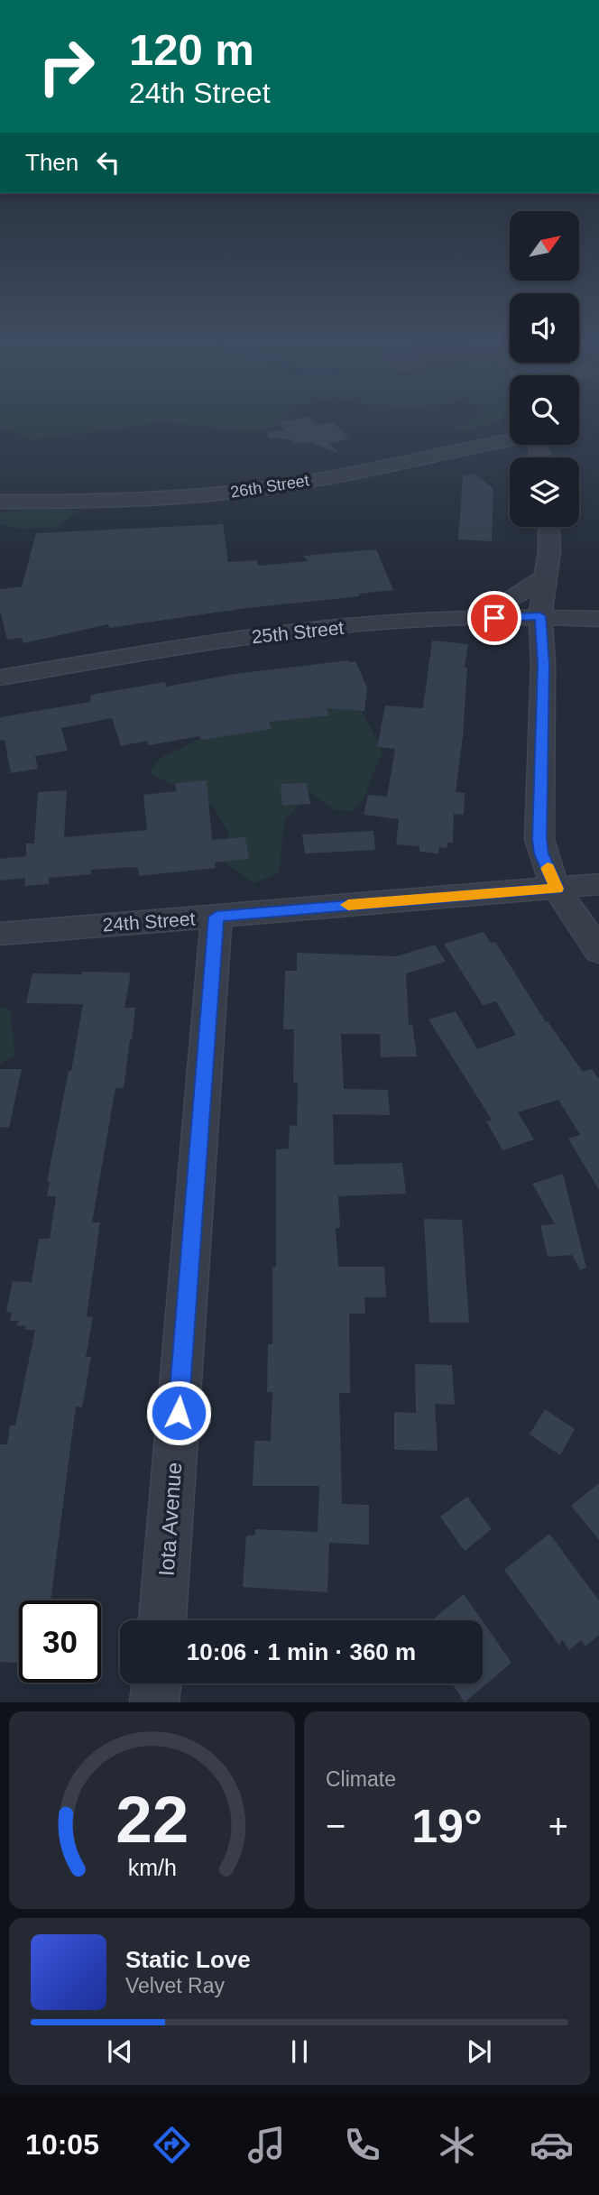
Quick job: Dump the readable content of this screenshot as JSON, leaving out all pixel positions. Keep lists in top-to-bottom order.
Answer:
{
  "streets": {
    "street": [
      "26th Street",
      "25th Street",
      "24th Street",
      "Iota Avenue"
    ]
  },
  "crossings": [
    ["24th Street", "Iota Avenue"]
  ],
  "north": "top right",
  "page": {
    "turn": ["120 m", "24th Street"],
    "then": "Then",
    "limit": "30",
    "trip": "10:06 · 1 min · 360 m",
    "tile": "Climate",
    "heat": ["−", "19°", "+"],
    "song": ["Static Love", "Velvet Ray"],
    "tabs": "10:05",
    "gauge": ["22", "km/h"]
  }
}
